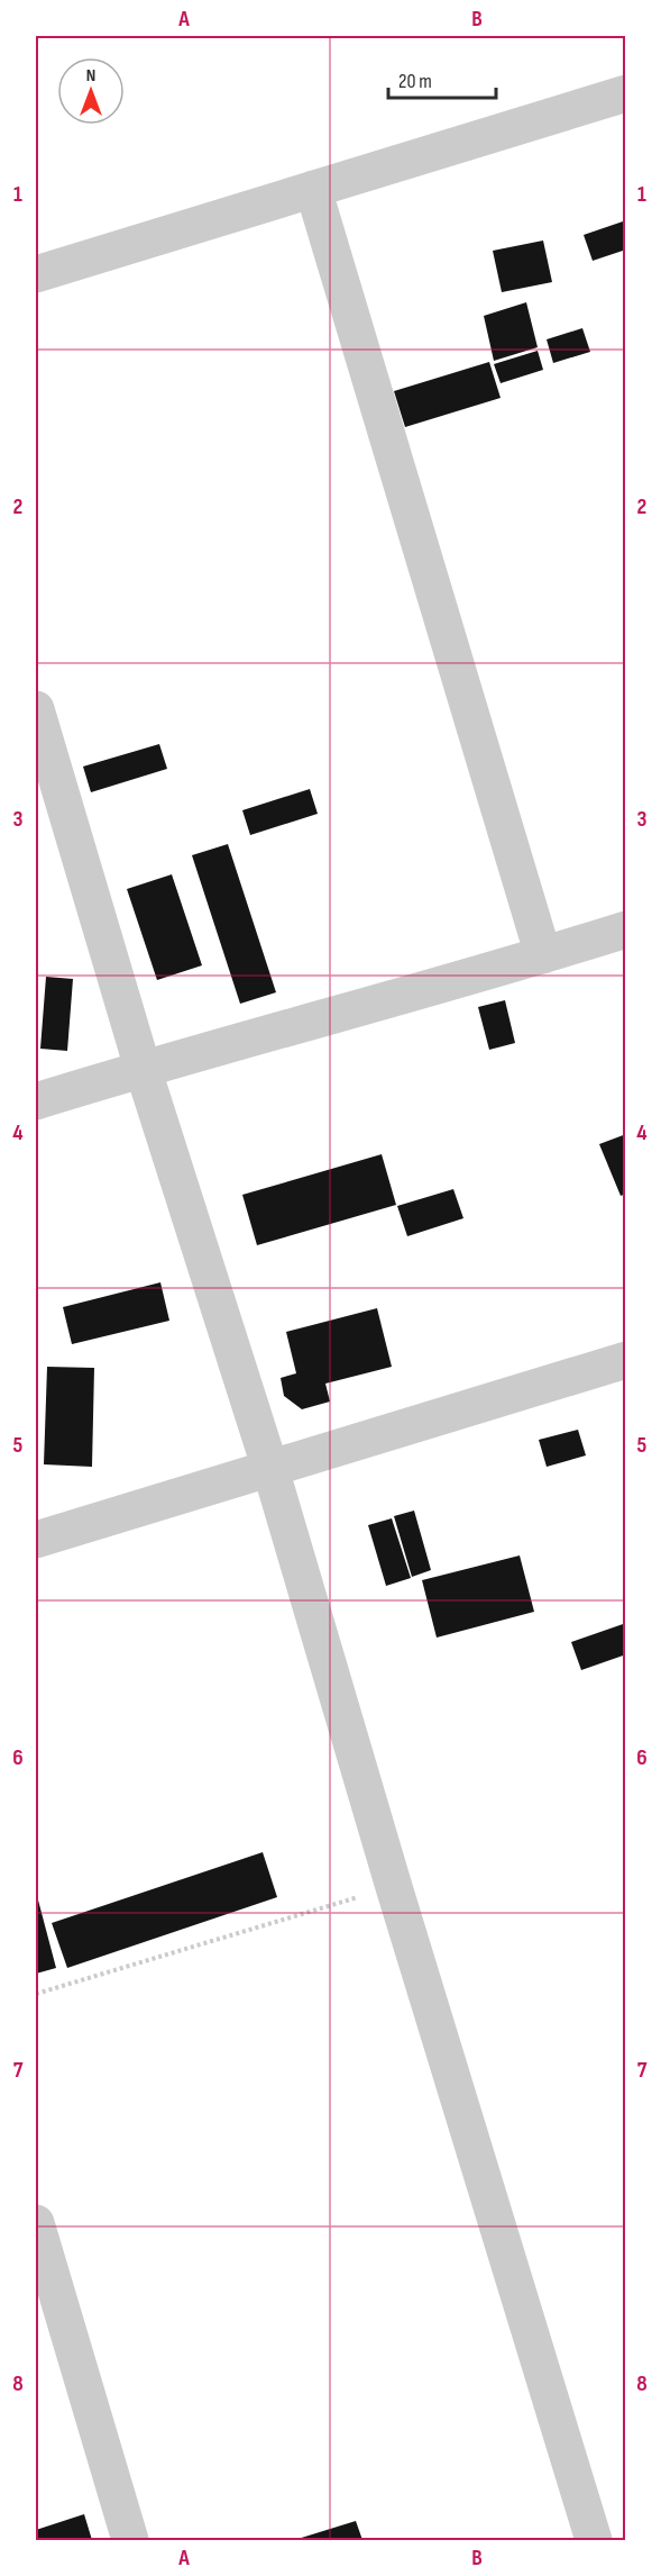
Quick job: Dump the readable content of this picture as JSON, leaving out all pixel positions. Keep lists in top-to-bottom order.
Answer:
{
  "scale_bar": "20 m",
  "north": "top",
  "grid": {
    "columns": ["A", "B"],
    "rows": [
      "1",
      "2",
      "3",
      "4",
      "5",
      "6",
      "7",
      "8"
    ]
  }
}
